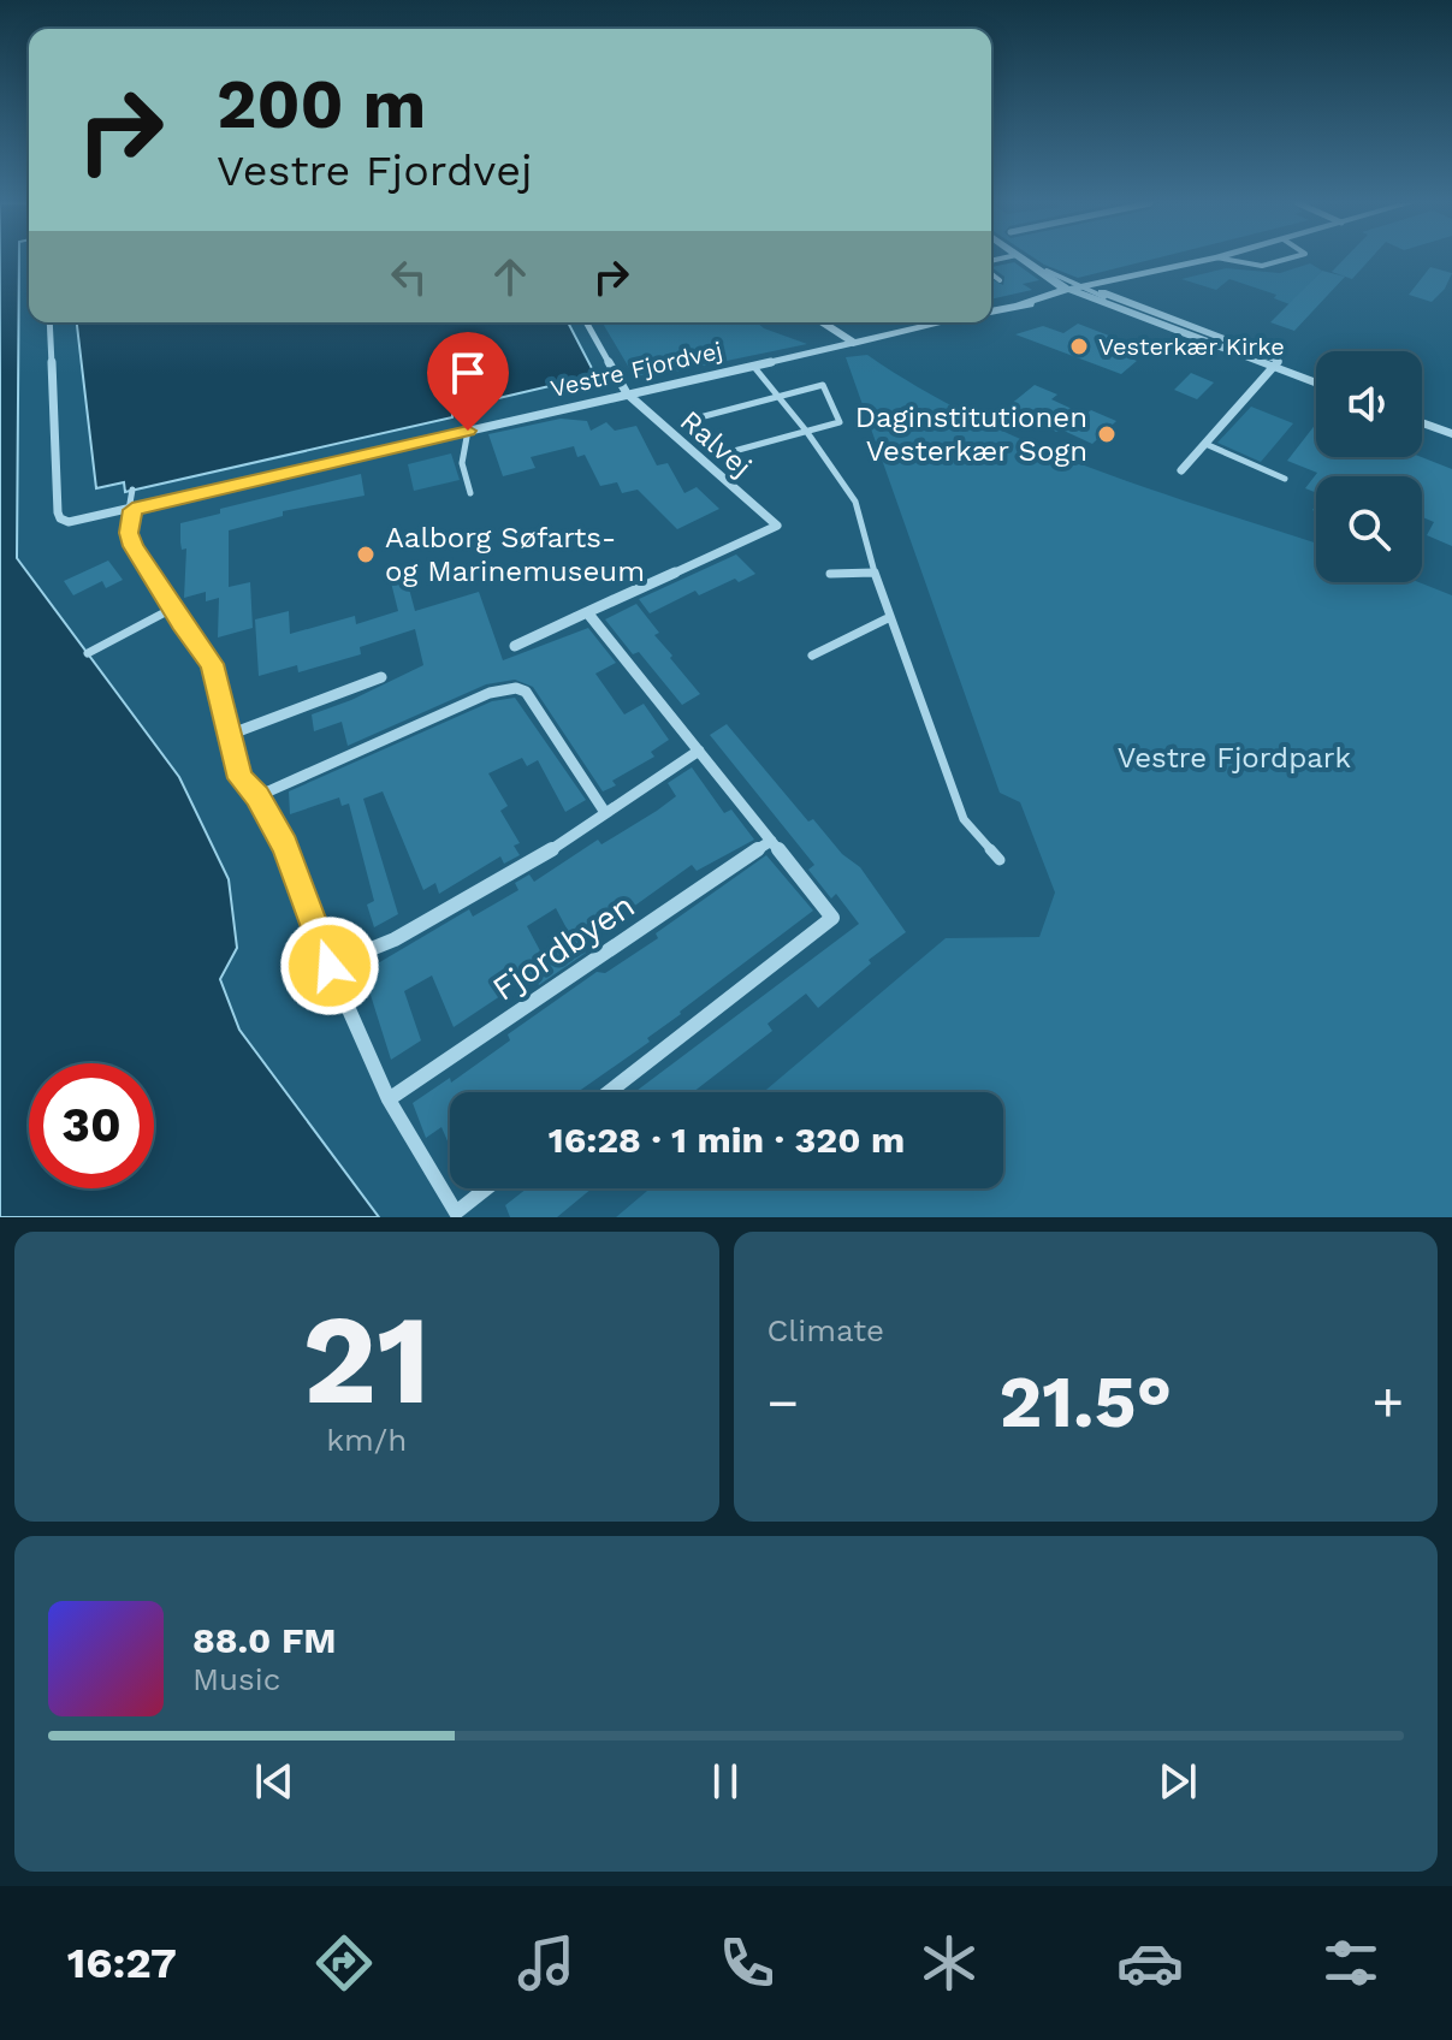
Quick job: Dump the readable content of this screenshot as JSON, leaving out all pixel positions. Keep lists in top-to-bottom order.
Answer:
{
  "streets": {
    "street": ["Vestre Fjordvej", "Ralvej", "Fjordbyen"]
  },
  "crossings": [
    ["Vestre Fjordvej", "Ralvej"]
  ],
  "parks": ["Vestre Fjordpark"],
  "places": ["Vesterkær Kirke", "Daginstitutionen Vesterkær Sogn", "Aalborg Søfarts- og Marinemuseum"],
  "page": {
    "turn": ["200 m", "Vestre Fjordvej"],
    "limit": "30",
    "trip": "16:28 · 1 min · 320 m",
    "tile": [
      ["21", "km/h"],
      "Climate"
    ],
    "heat": ["−", "21.5°", "+"],
    "song": ["88.0 FM", "Music"],
    "tabs": "16:27"
  }
}
